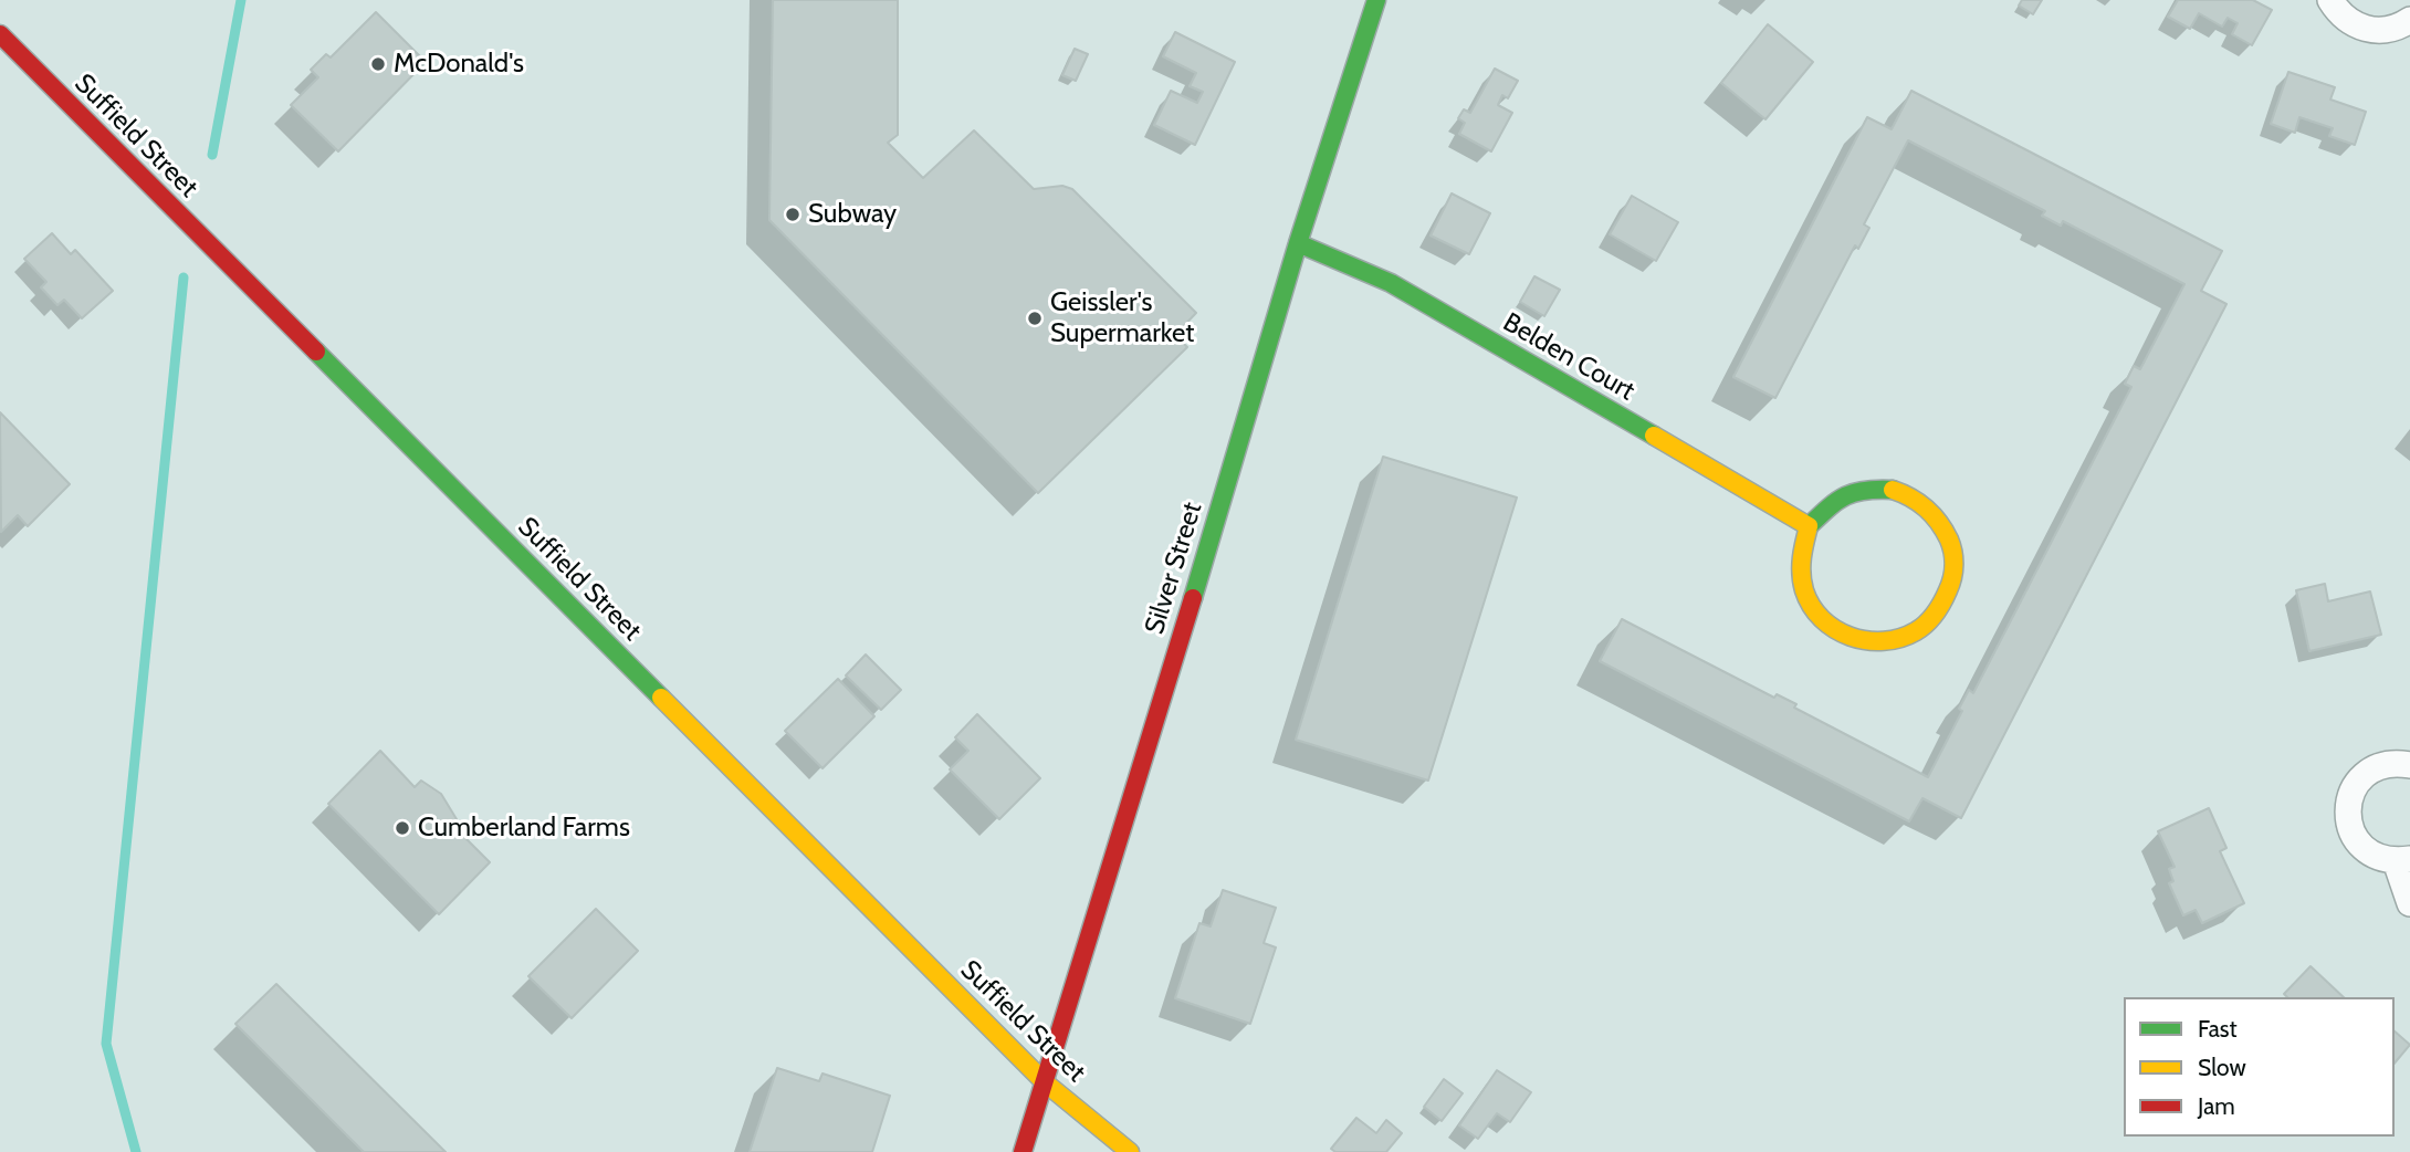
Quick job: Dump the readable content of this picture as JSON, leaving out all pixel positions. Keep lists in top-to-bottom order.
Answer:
{
  "streets": {
    "street": ["Suffield Street", "Belden Court", "Silver Street"]
  },
  "crossings": [
    ["Suffield Street", "Silver Street"],
    ["Belden Court", "Silver Street"]
  ],
  "places": [
    "McDonald's",
    "Subway",
    "Geissler's Supermarket",
    "Cumberland Farms"
  ],
  "legend": ["Fast", "Slow", "Jam"]
}
